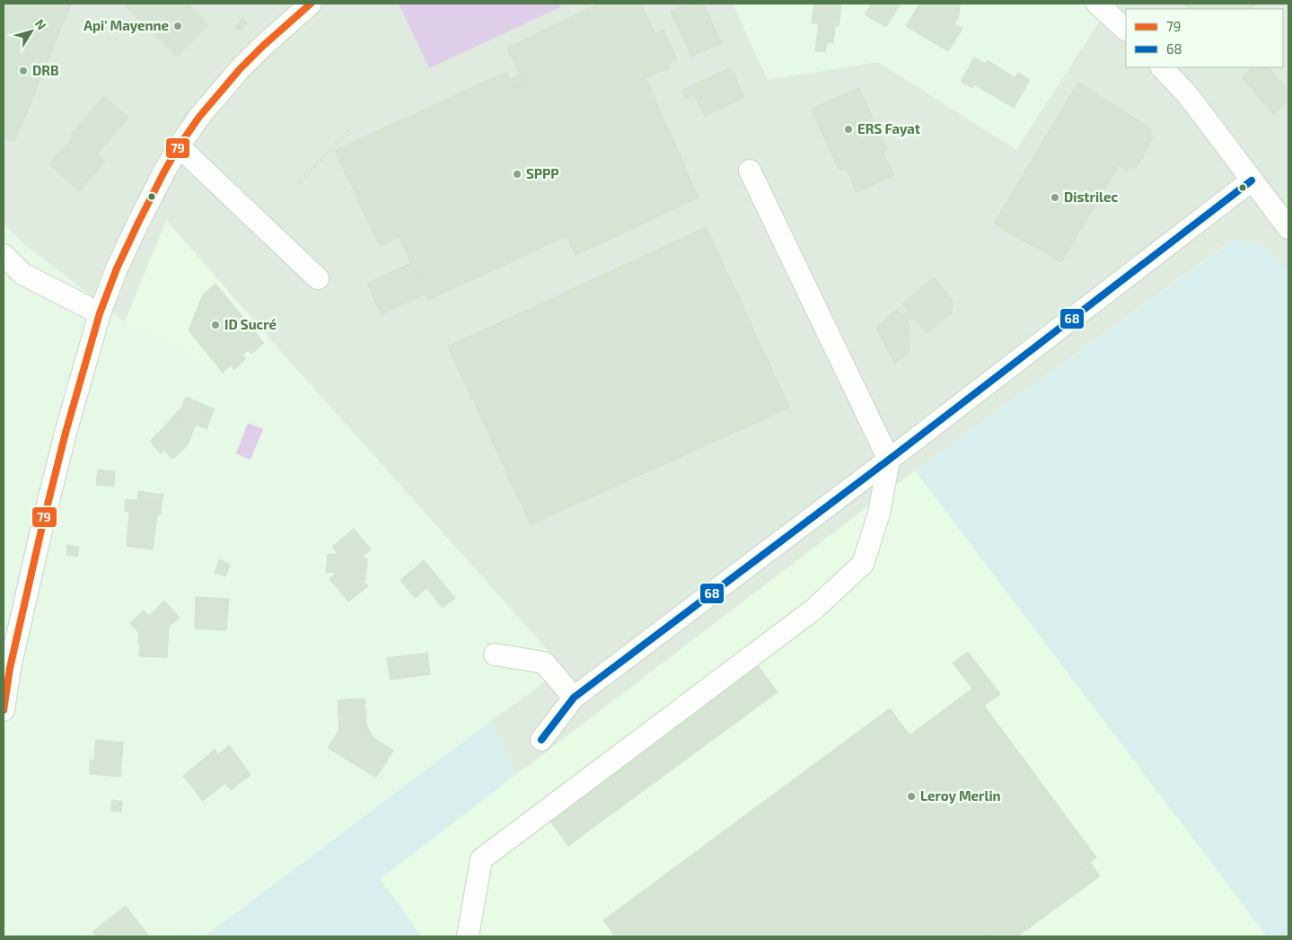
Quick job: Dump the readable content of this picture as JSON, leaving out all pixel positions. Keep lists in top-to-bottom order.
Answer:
{
  "places": [
    "Api' Mayenne",
    "DRB",
    "ERS Fayat",
    "SPPP",
    "Distrilec",
    "ID Sucré",
    "Leroy Merlin"
  ],
  "lines": ["transit line 79", "transit line 68"],
  "legend": ["79", "68"],
  "north": "top right"
}
